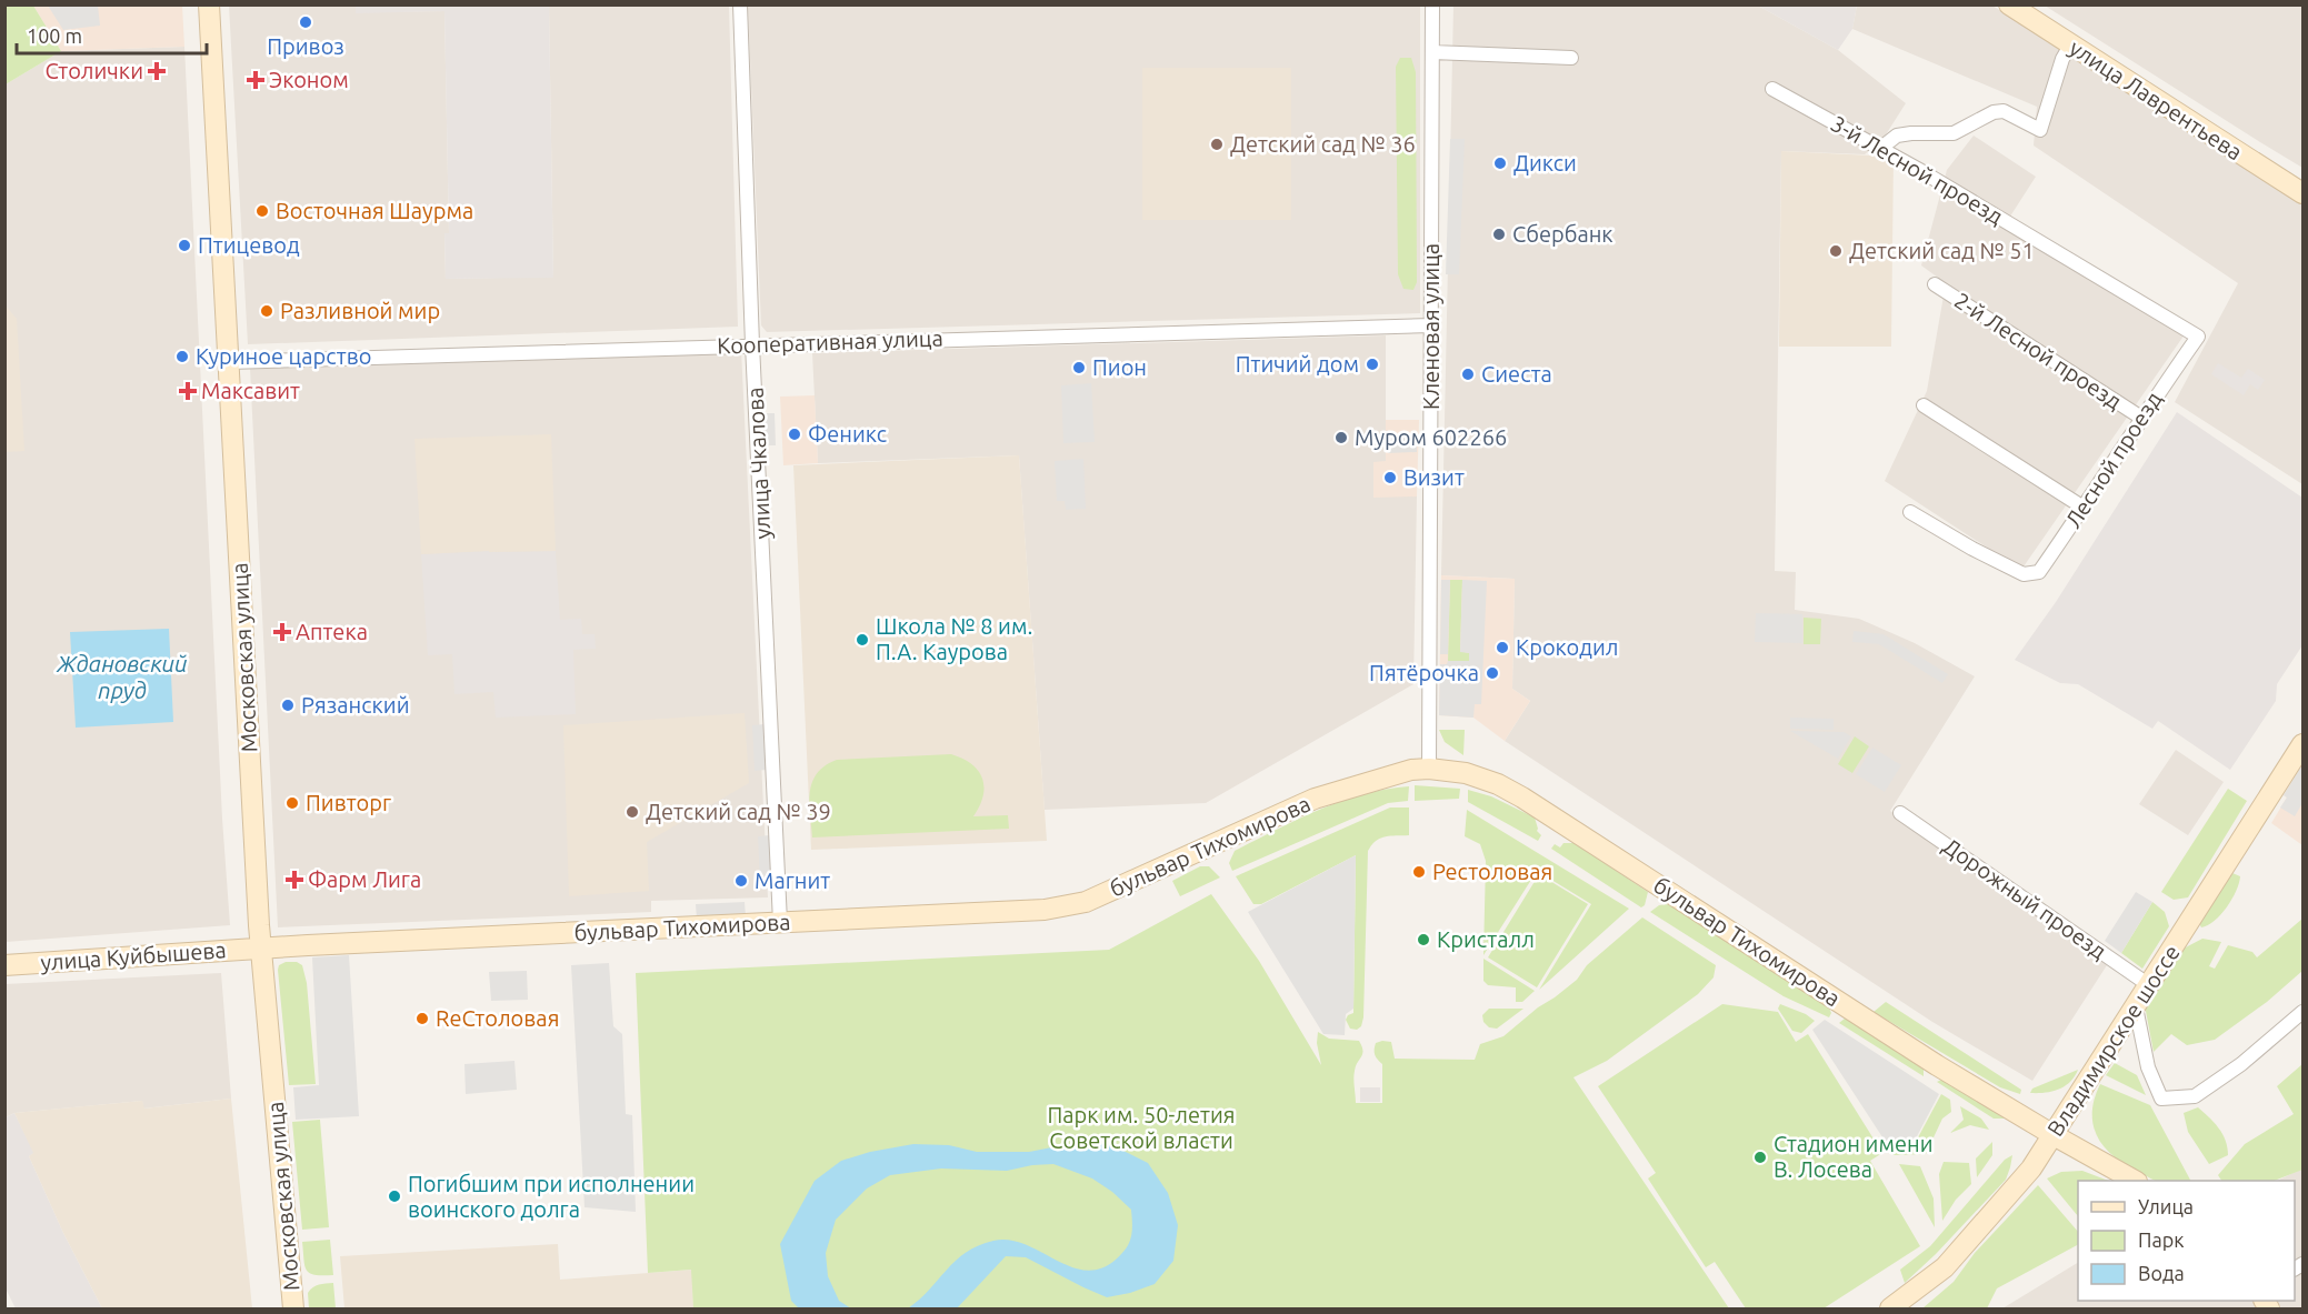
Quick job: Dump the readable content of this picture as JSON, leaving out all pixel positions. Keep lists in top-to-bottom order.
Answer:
{
  "streets": {
    "street": [
      "улица Лаврентьева",
      "3-й Лесной проезд",
      "Кленовая улица",
      "Кооперативная улица",
      "2-й Лесной проезд",
      "Лесной проезд",
      "улица Чкалова",
      "Московская улица",
      "бульвар Тихомирова",
      "Дорожный проезд",
      "улица Куйбышева",
      "Владимирское шоссе"
    ]
  },
  "crossings": [
    ["3-й Лесной проезд", "Лесной проезд"],
    ["Кленовая улица", "Кооперативная улица"],
    ["Кленовая улица", "бульвар Тихомирова"],
    ["Кооперативная улица", "улица Чкалова"],
    ["Кооперативная улица", "Московская улица"],
    ["2-й Лесной проезд", "Лесной проезд"],
    ["улица Чкалова", "бульвар Тихомирова"],
    ["Московская улица", "бульвар Тихомирова"],
    ["Московская улица", "улица Куйбышева"],
    ["бульвар Тихомирова", "улица Куйбышева"],
    ["бульвар Тихомирова", "Владимирское шоссе"],
    ["Дорожный проезд", "Владимирское шоссе"]
  ],
  "water": ["Ждановский пруд"],
  "parks": ["Парк им. 50-летия Советской власти"],
  "places": {
    "other": [
      "Привоз",
      "Детский сад № 36",
      "Дикси",
      "Восточная Шаурма",
      "Сбербанк",
      "Птицевод",
      "Детский сад № 51",
      "Разливной мир",
      "Куриное царство",
      "Птичий дом",
      "Пион",
      "Сиеста",
      "Феникс",
      "Муром 602266",
      "Визит",
      "Школа № 8 им. П.А. Каурова",
      "Крокодил",
      "Пятёрочка",
      "Рязанский",
      "Пивторг",
      "Детский сад № 39",
      "Рестоловая",
      "Магнит",
      "Кристалл",
      "ReСтоловая",
      "Стадион имени В. Лосева",
      "Погибшим при исполнении воинского долга"
    ],
    "health": [
      "Столички",
      "Эконом",
      "Максавит",
      "Аптека",
      "Фарм Лига"
    ]
  },
  "legend": ["Улица", "Парк", "Вода"],
  "scale_bar": "100 m"
}
